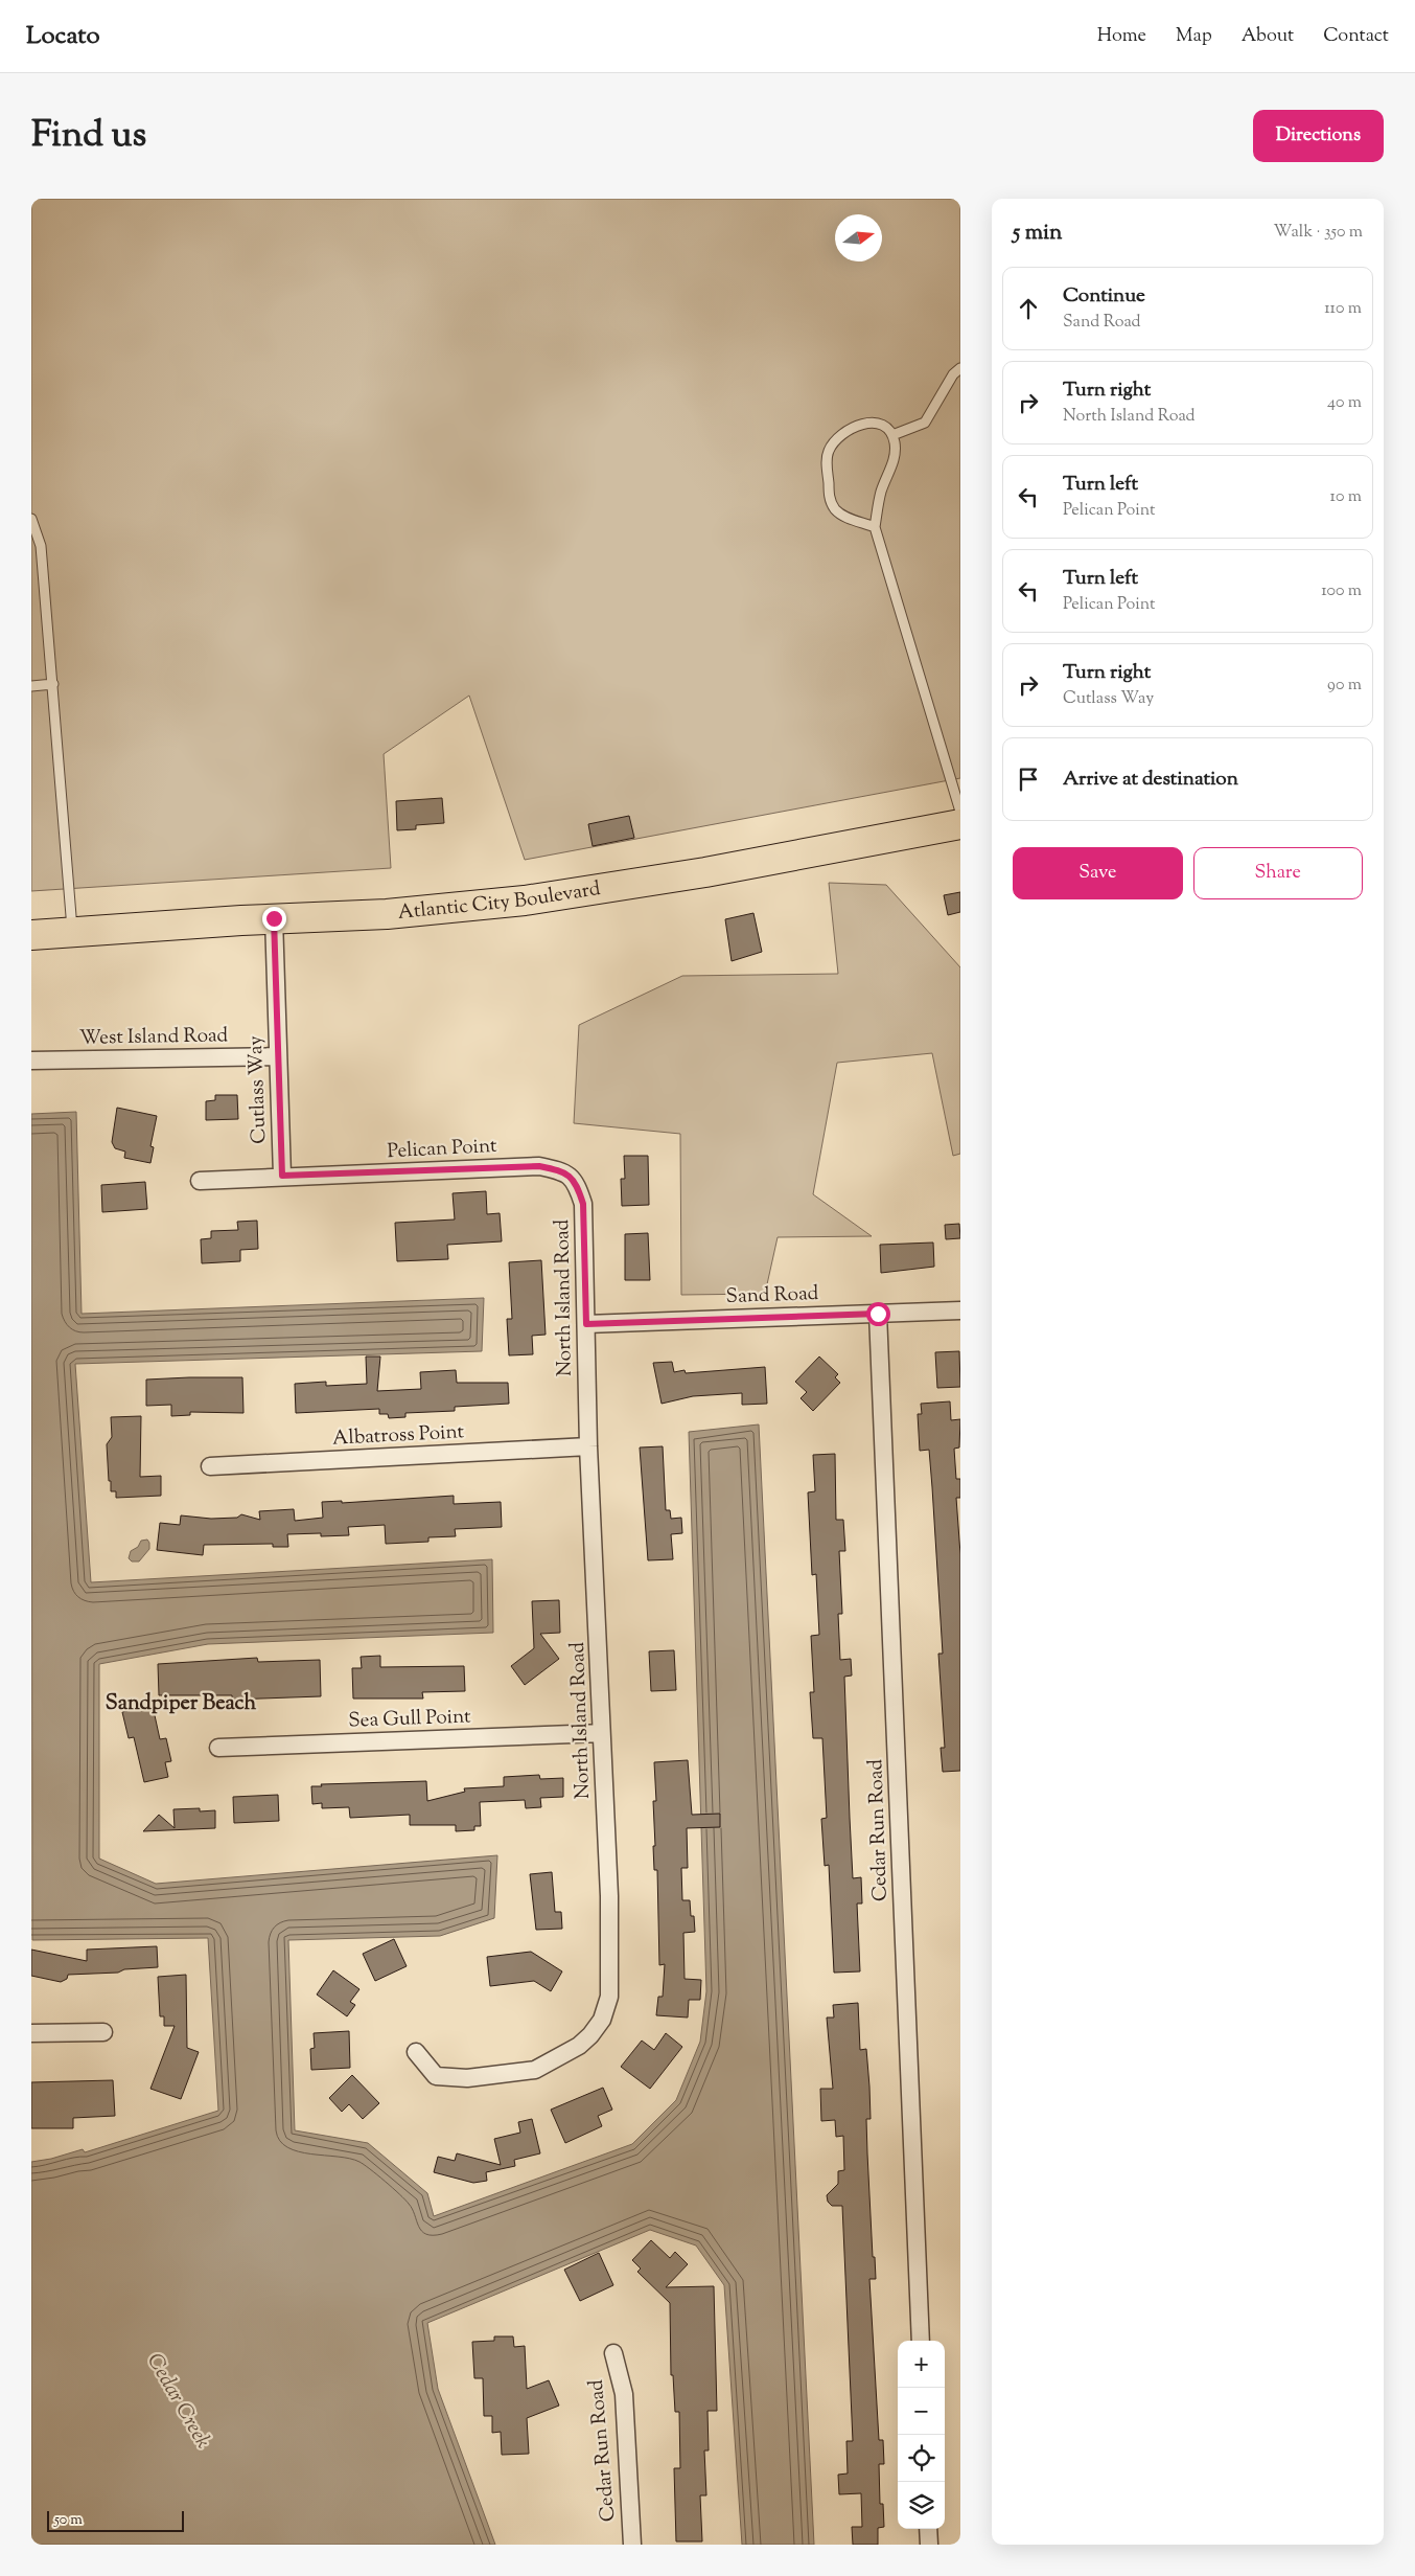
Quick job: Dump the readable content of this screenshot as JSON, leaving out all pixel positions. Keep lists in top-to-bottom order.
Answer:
{
  "streets": {
    "highway": ["Atlantic City Boulevard"],
    "street": [
      "West Island Road",
      "Cutlass Way",
      "Pelican Point",
      "Sand Road",
      "North Island Road",
      "Albatross Point",
      "Sea Gull Point",
      "Cedar Run Road"
    ]
  },
  "crossings": [
    ["Atlantic City Boulevard", "Cutlass Way"],
    ["West Island Road", "Cutlass Way"],
    ["Cutlass Way", "Pelican Point"],
    ["Pelican Point", "North Island Road"],
    ["Sand Road", "North Island Road"],
    ["Sand Road", "Cedar Run Road"],
    ["North Island Road", "Albatross Point"],
    ["North Island Road", "Sea Gull Point"]
  ],
  "districts": ["Sandpiper Beach"],
  "water": ["Cedar Creek"],
  "scale_bar": "50 m",
  "north": "right",
  "page": {
    "header": "Locato",
    "nav": [
      "Home",
      "Map",
      "About",
      "Contact"
    ],
    "title": "Find us",
    "buttons": [
      "Directions",
      ["Save", "Share"]
    ],
    "heading": ["5 min", "Walk · 350 m"],
    "list": [
      ["Continue", "Sand Road", "110 m"],
      ["Turn right", "North Island Road", "40 m"],
      ["Turn left", "Pelican Point", "10 m"],
      ["Turn left", "Pelican Point", "100 m"],
      ["Turn right", "Cutlass Way", "90 m"],
      "Arrive at destination"
    ],
    "map_buttons": ["+", "−"],
    "scale": "50 m"
  }
}
